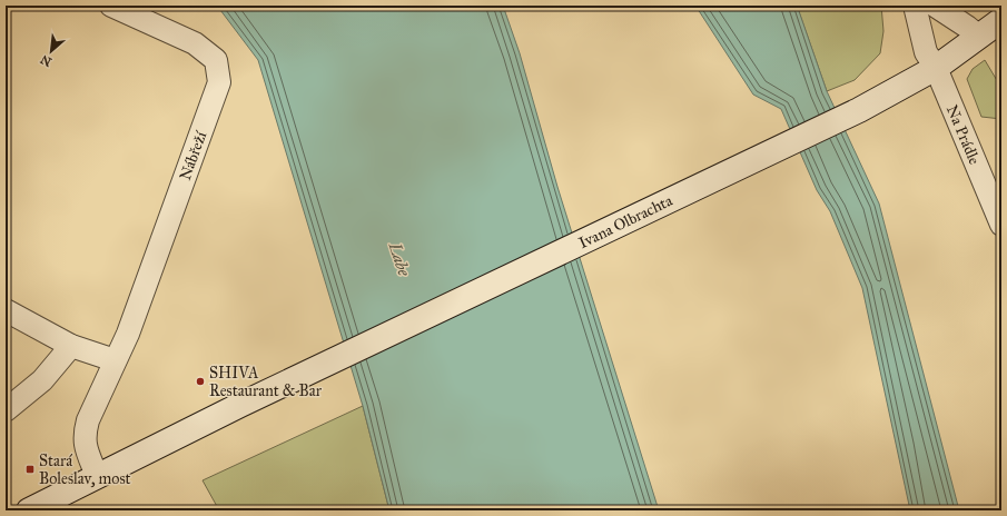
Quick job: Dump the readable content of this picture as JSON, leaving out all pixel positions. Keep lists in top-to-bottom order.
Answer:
{
  "streets": {
    "main road": ["Ivana Olbrachta"],
    "street": ["Na Prádle", "Nábřeží"]
  },
  "crossings": [
    ["Na Prádle", "Ivana Olbrachta"],
    ["Nábřeží", "Ivana Olbrachta"]
  ],
  "water": ["Labe"],
  "places": {
    "other": ["SHIVA Restaurant & Bar"],
    "transit": ["Stará Boleslav, most"]
  },
  "north": "bottom left"
}
